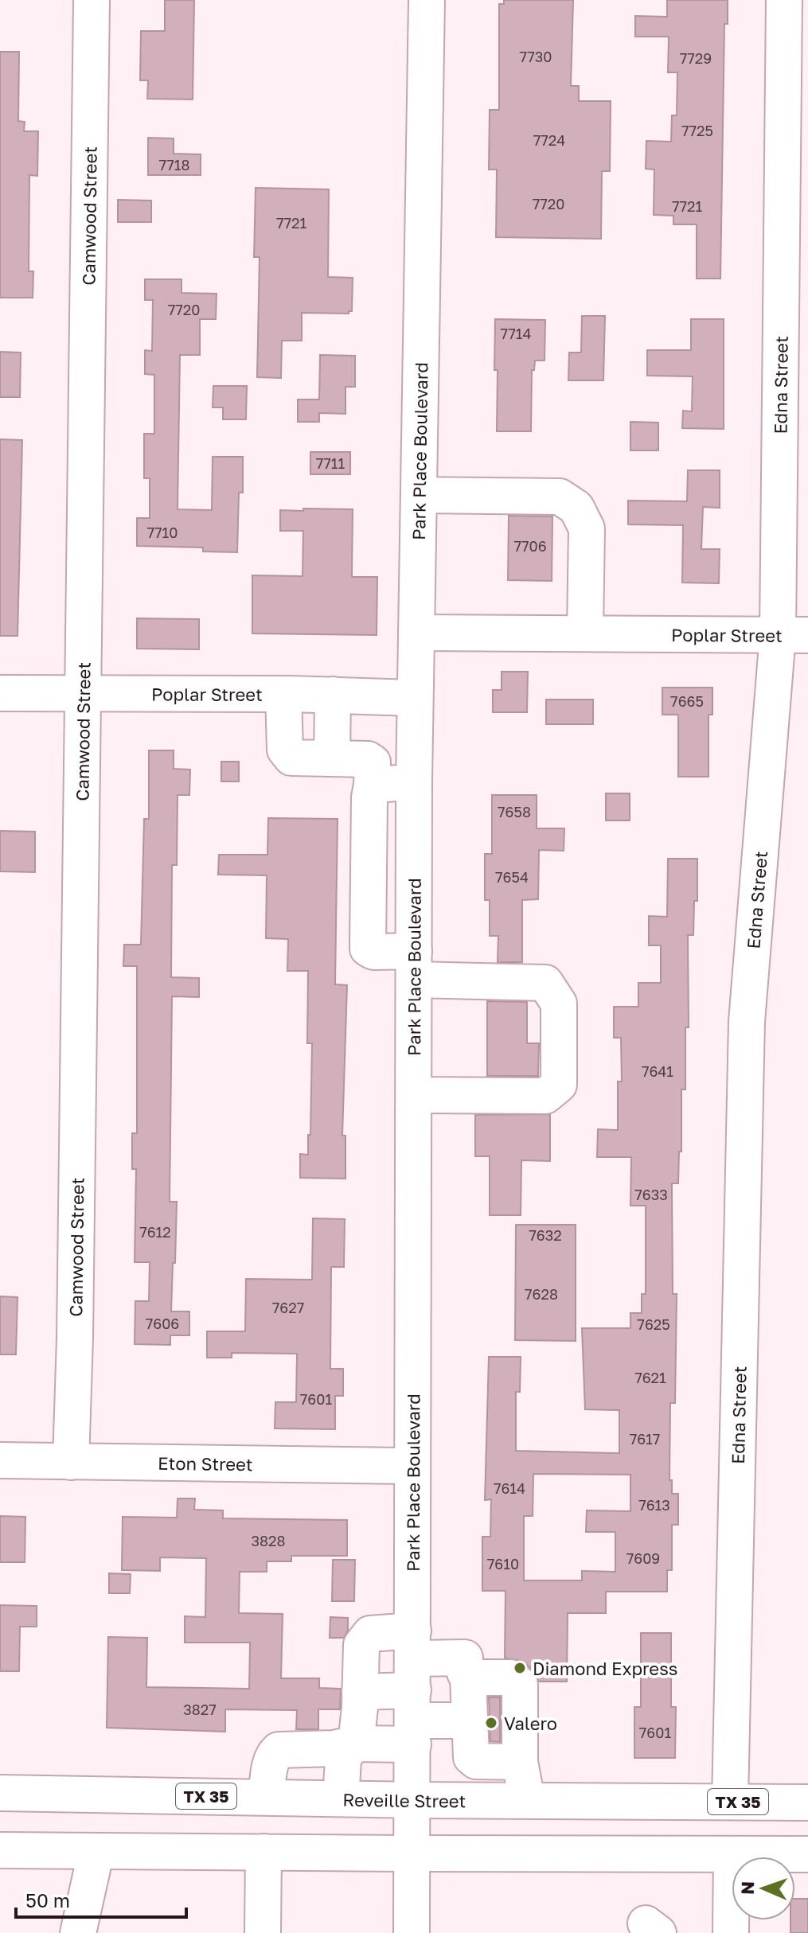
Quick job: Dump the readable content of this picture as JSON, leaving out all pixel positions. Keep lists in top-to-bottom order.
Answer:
{
  "streets": {
    "street": [
      "Camwood Street",
      "Edna Street",
      "Park Place Boulevard",
      "Poplar Street",
      "Eton Street",
      "TX 35",
      "Reveille Street"
    ]
  },
  "crossings": [
    ["Camwood Street", "Poplar Street"],
    ["Camwood Street", "Eton Street"],
    ["Edna Street", "Poplar Street"],
    ["Edna Street", "Reveille Street"],
    ["Park Place Boulevard", "Poplar Street"],
    ["Park Place Boulevard", "Eton Street"],
    ["Park Place Boulevard", "Reveille Street"]
  ],
  "places": ["Diamond Express", "Valero"],
  "house_numbers": [
    "7730",
    "7729",
    "7725",
    "7724",
    "7718",
    "7720",
    "7721",
    "7721",
    "7720",
    "7714",
    "7711",
    "7710",
    "7706",
    "7665",
    "7658",
    "7654",
    "7641",
    "7633",
    "7612",
    "7632",
    "7628",
    "7627",
    "7606",
    "7625",
    "7621",
    "7601",
    "7617",
    "7614",
    "7613",
    "3828",
    "7609",
    "7610",
    "3827",
    "7601"
  ],
  "scale_bar": "50 m",
  "north": "left"
}
